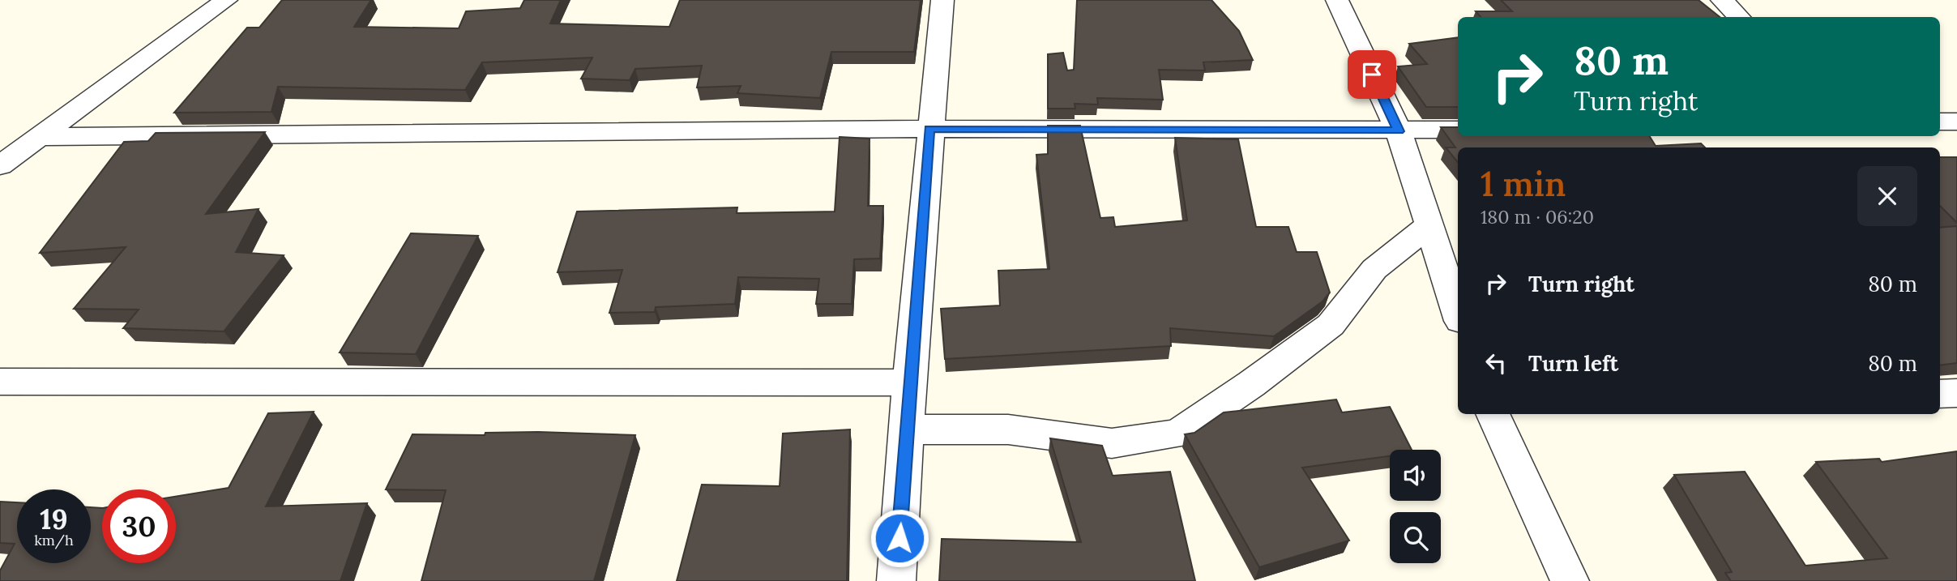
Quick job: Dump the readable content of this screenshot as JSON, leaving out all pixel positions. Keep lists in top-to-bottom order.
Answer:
{
  "page": {
    "turn": ["80 m", "Turn right"],
    "heading": ["1 min", "180 m · 06:20"],
    "list": [
      {
        "name": "Turn right",
        "value": "80 m"
      },
      {
        "name": "Turn left",
        "value": "80 m"
      }
    ],
    "speed": "19 km/h",
    "limit": "30"
  }
}
